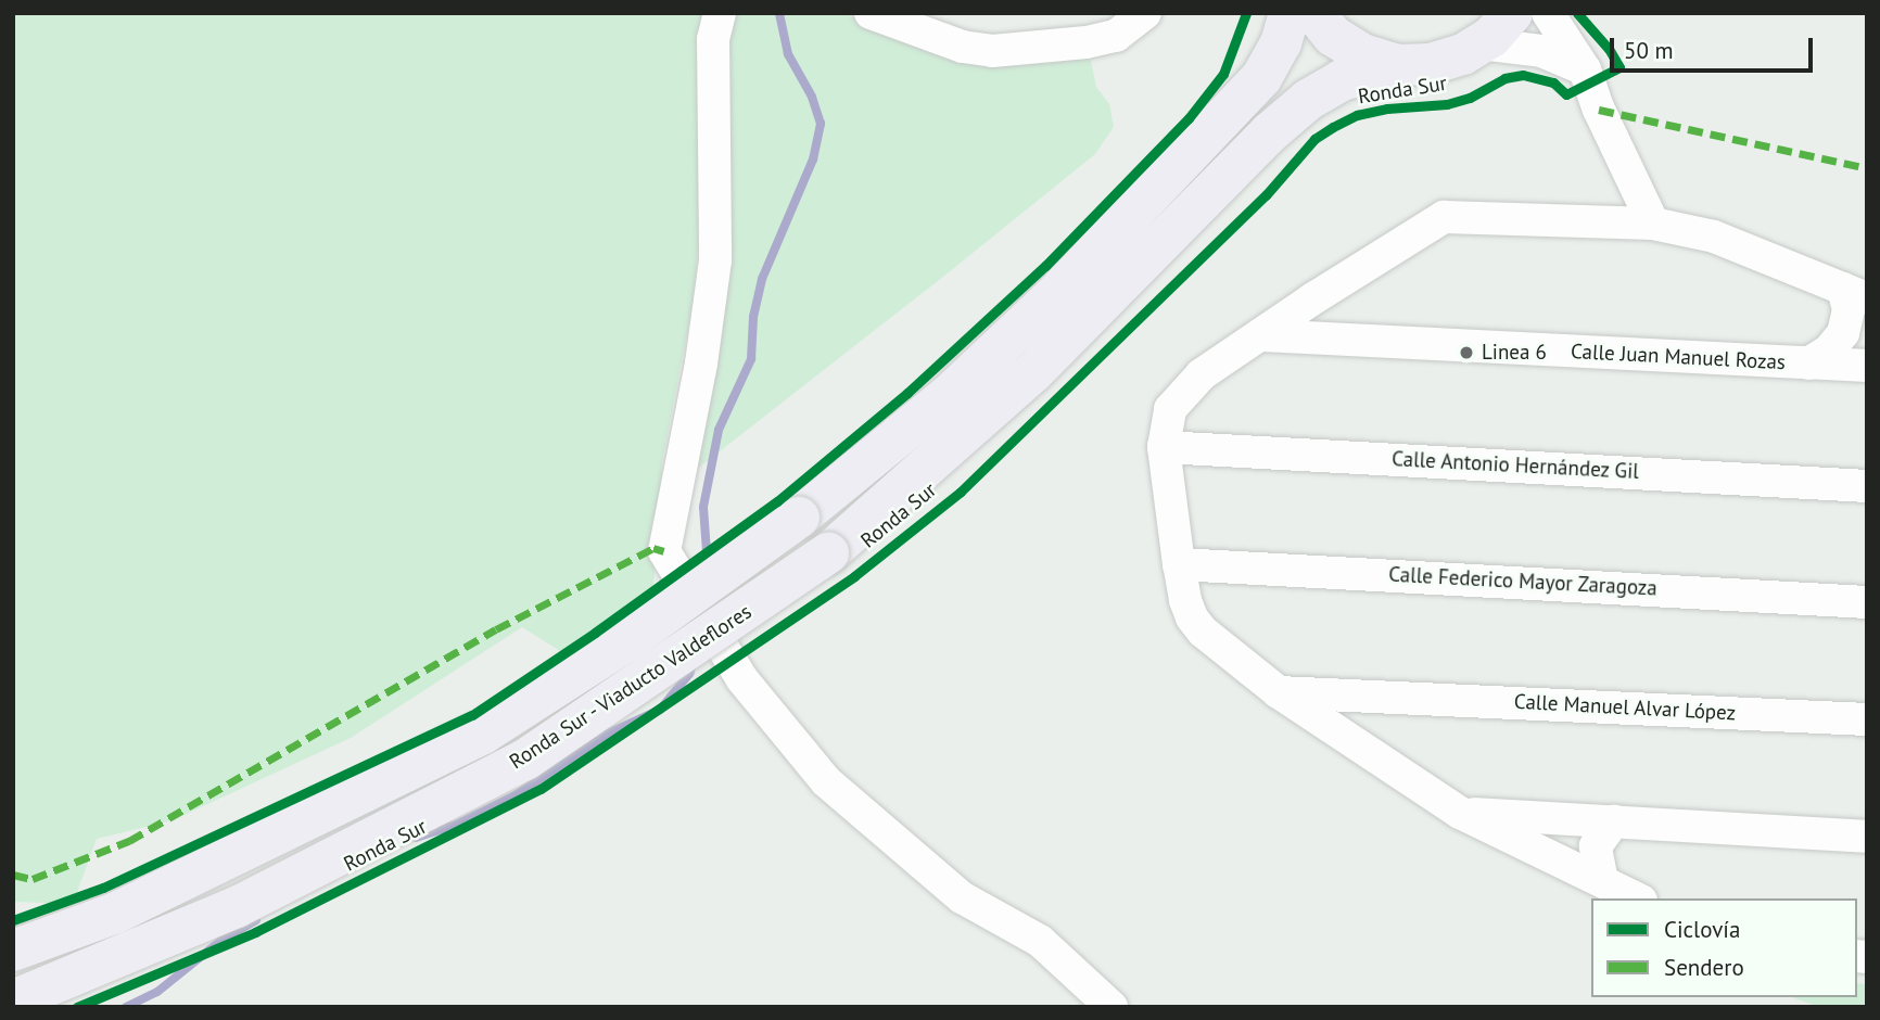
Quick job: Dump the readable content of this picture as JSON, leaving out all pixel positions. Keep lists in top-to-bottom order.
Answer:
{
  "streets": {
    "highway": ["Ronda Sur", "Ronda Sur - Viaducto Valdeflores"],
    "street": [
      "Calle Juan Manuel Rozas",
      "Calle Antonio Hernández Gil",
      "Calle Federico Mayor Zaragoza",
      "Calle Manuel Alvar López"
    ]
  },
  "crossings": [
    ["Ronda Sur", "Ronda Sur - Viaducto Valdeflores"]
  ],
  "places": ["Linea 6"],
  "legend": ["Ciclovía", "Sendero"],
  "scale_bar": "50 m"
}
